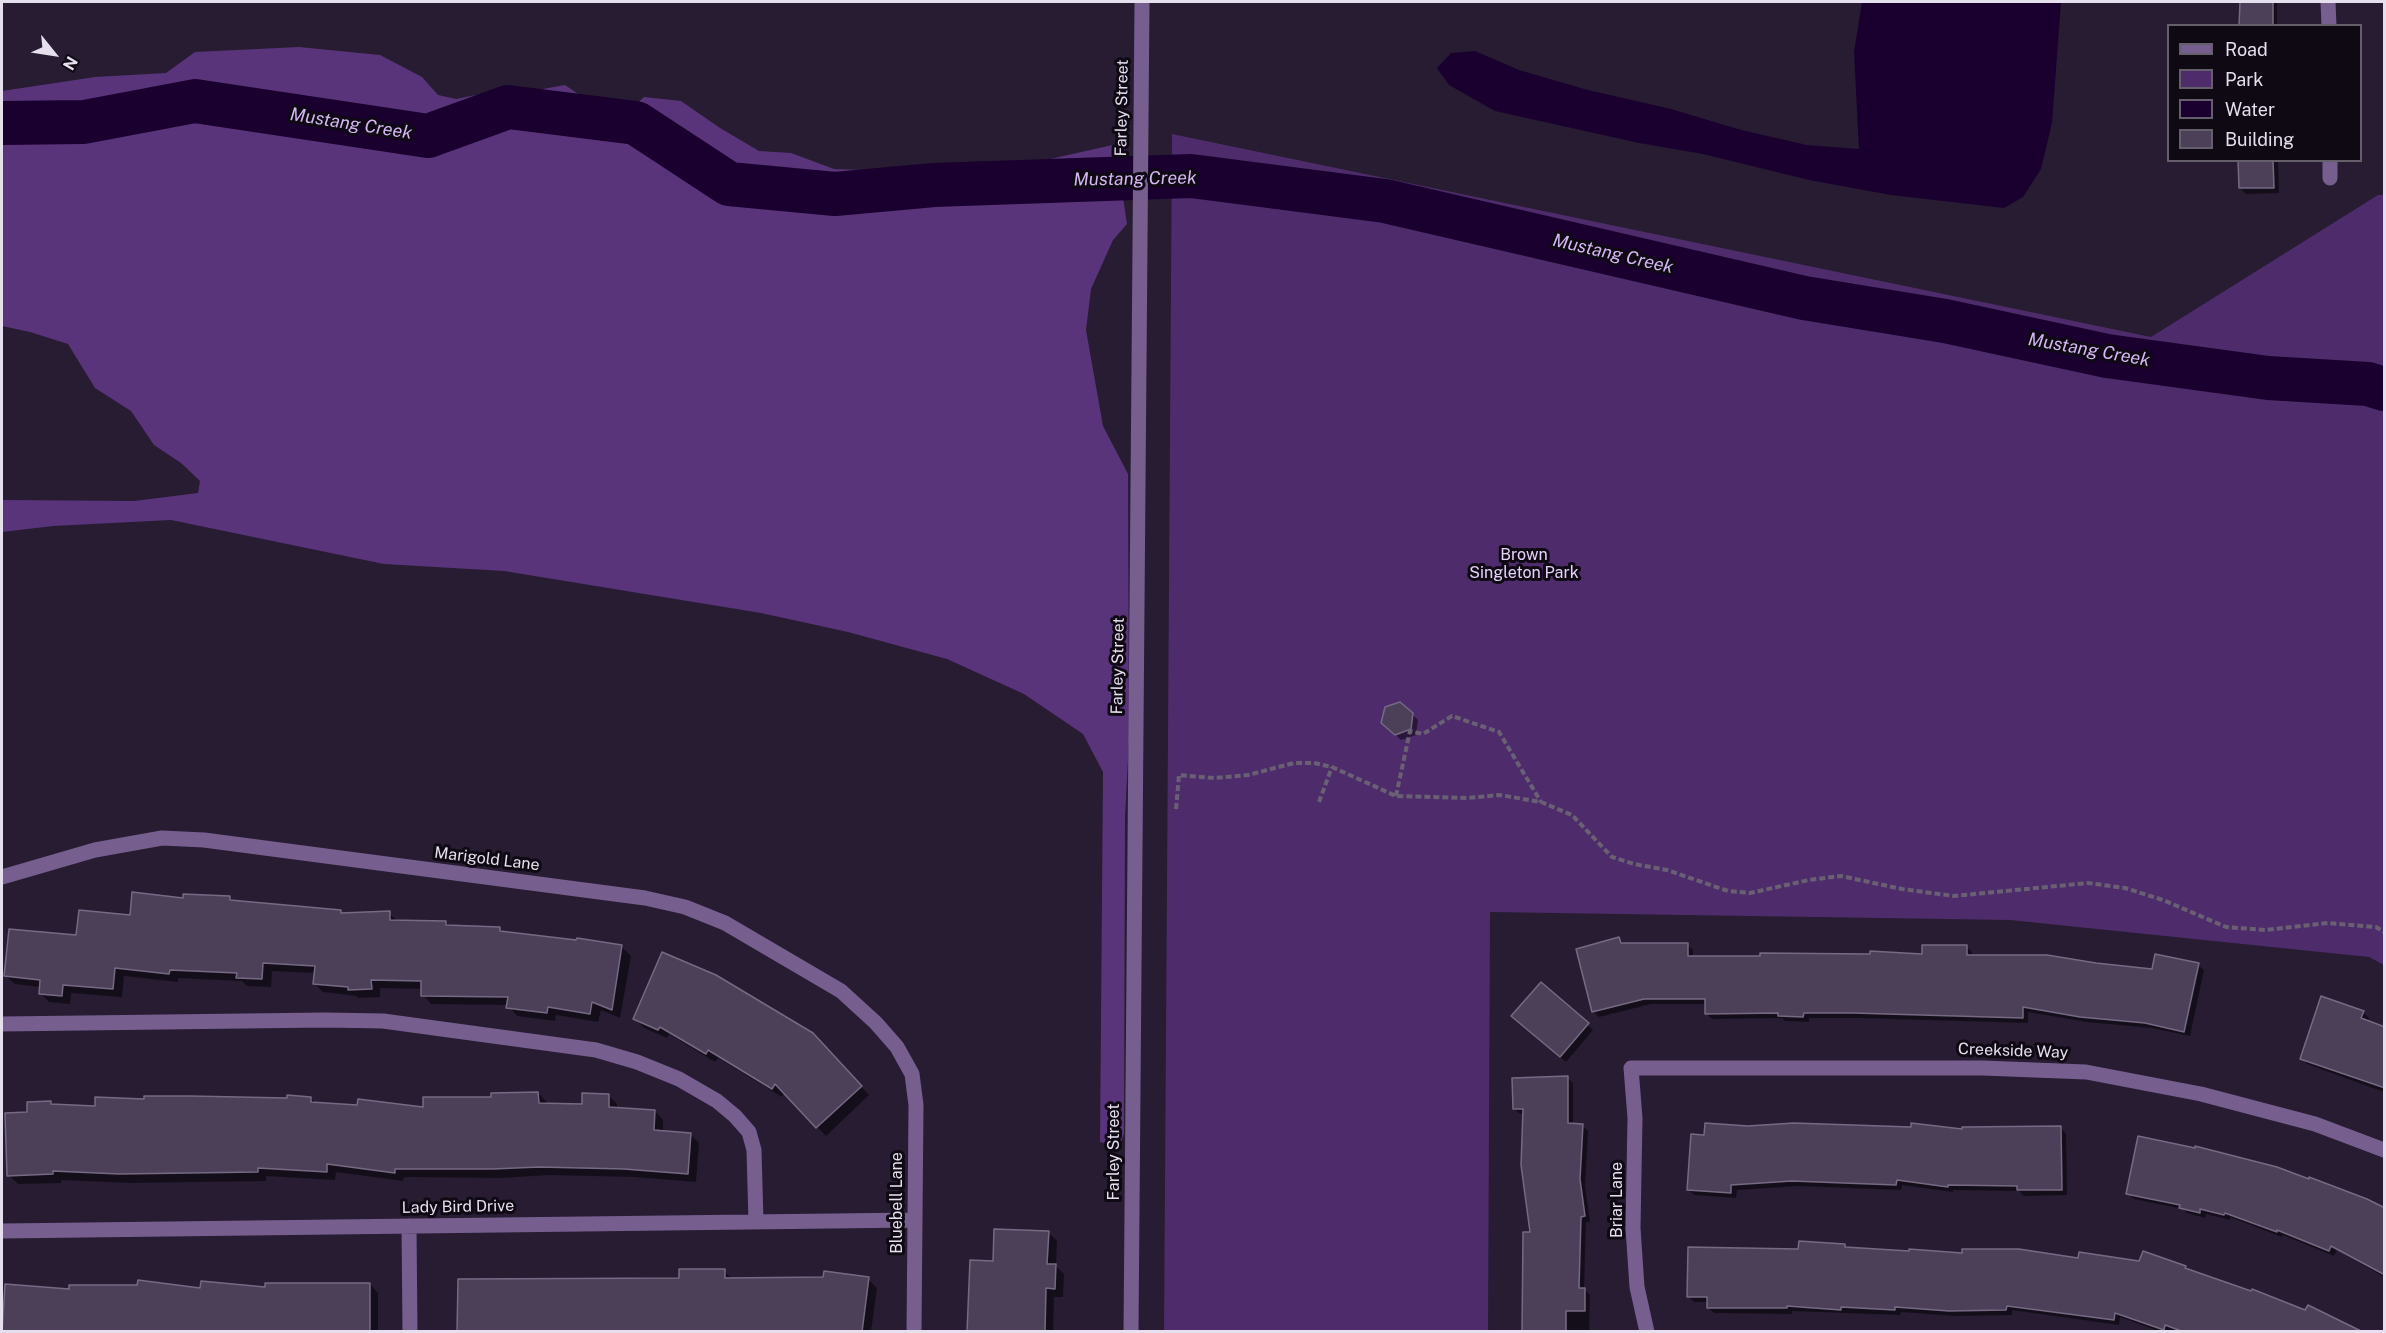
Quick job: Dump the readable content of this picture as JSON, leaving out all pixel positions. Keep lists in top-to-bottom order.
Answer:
{
  "streets": {
    "street": [
      "Farley Street",
      "Marigold Lane",
      "Creekside Way",
      "Briar Lane",
      "Bluebell Lane",
      "Lady Bird Drive"
    ]
  },
  "crossings": [
    ["Marigold Lane", "Bluebell Lane"],
    ["Creekside Way", "Briar Lane"],
    ["Bluebell Lane", "Lady Bird Drive"]
  ],
  "water": ["Mustang Creek"],
  "parks": ["Brown Singleton Park"],
  "legend": [
    "Road",
    "Park",
    "Water",
    "Building"
  ],
  "north": "bottom right"
}
